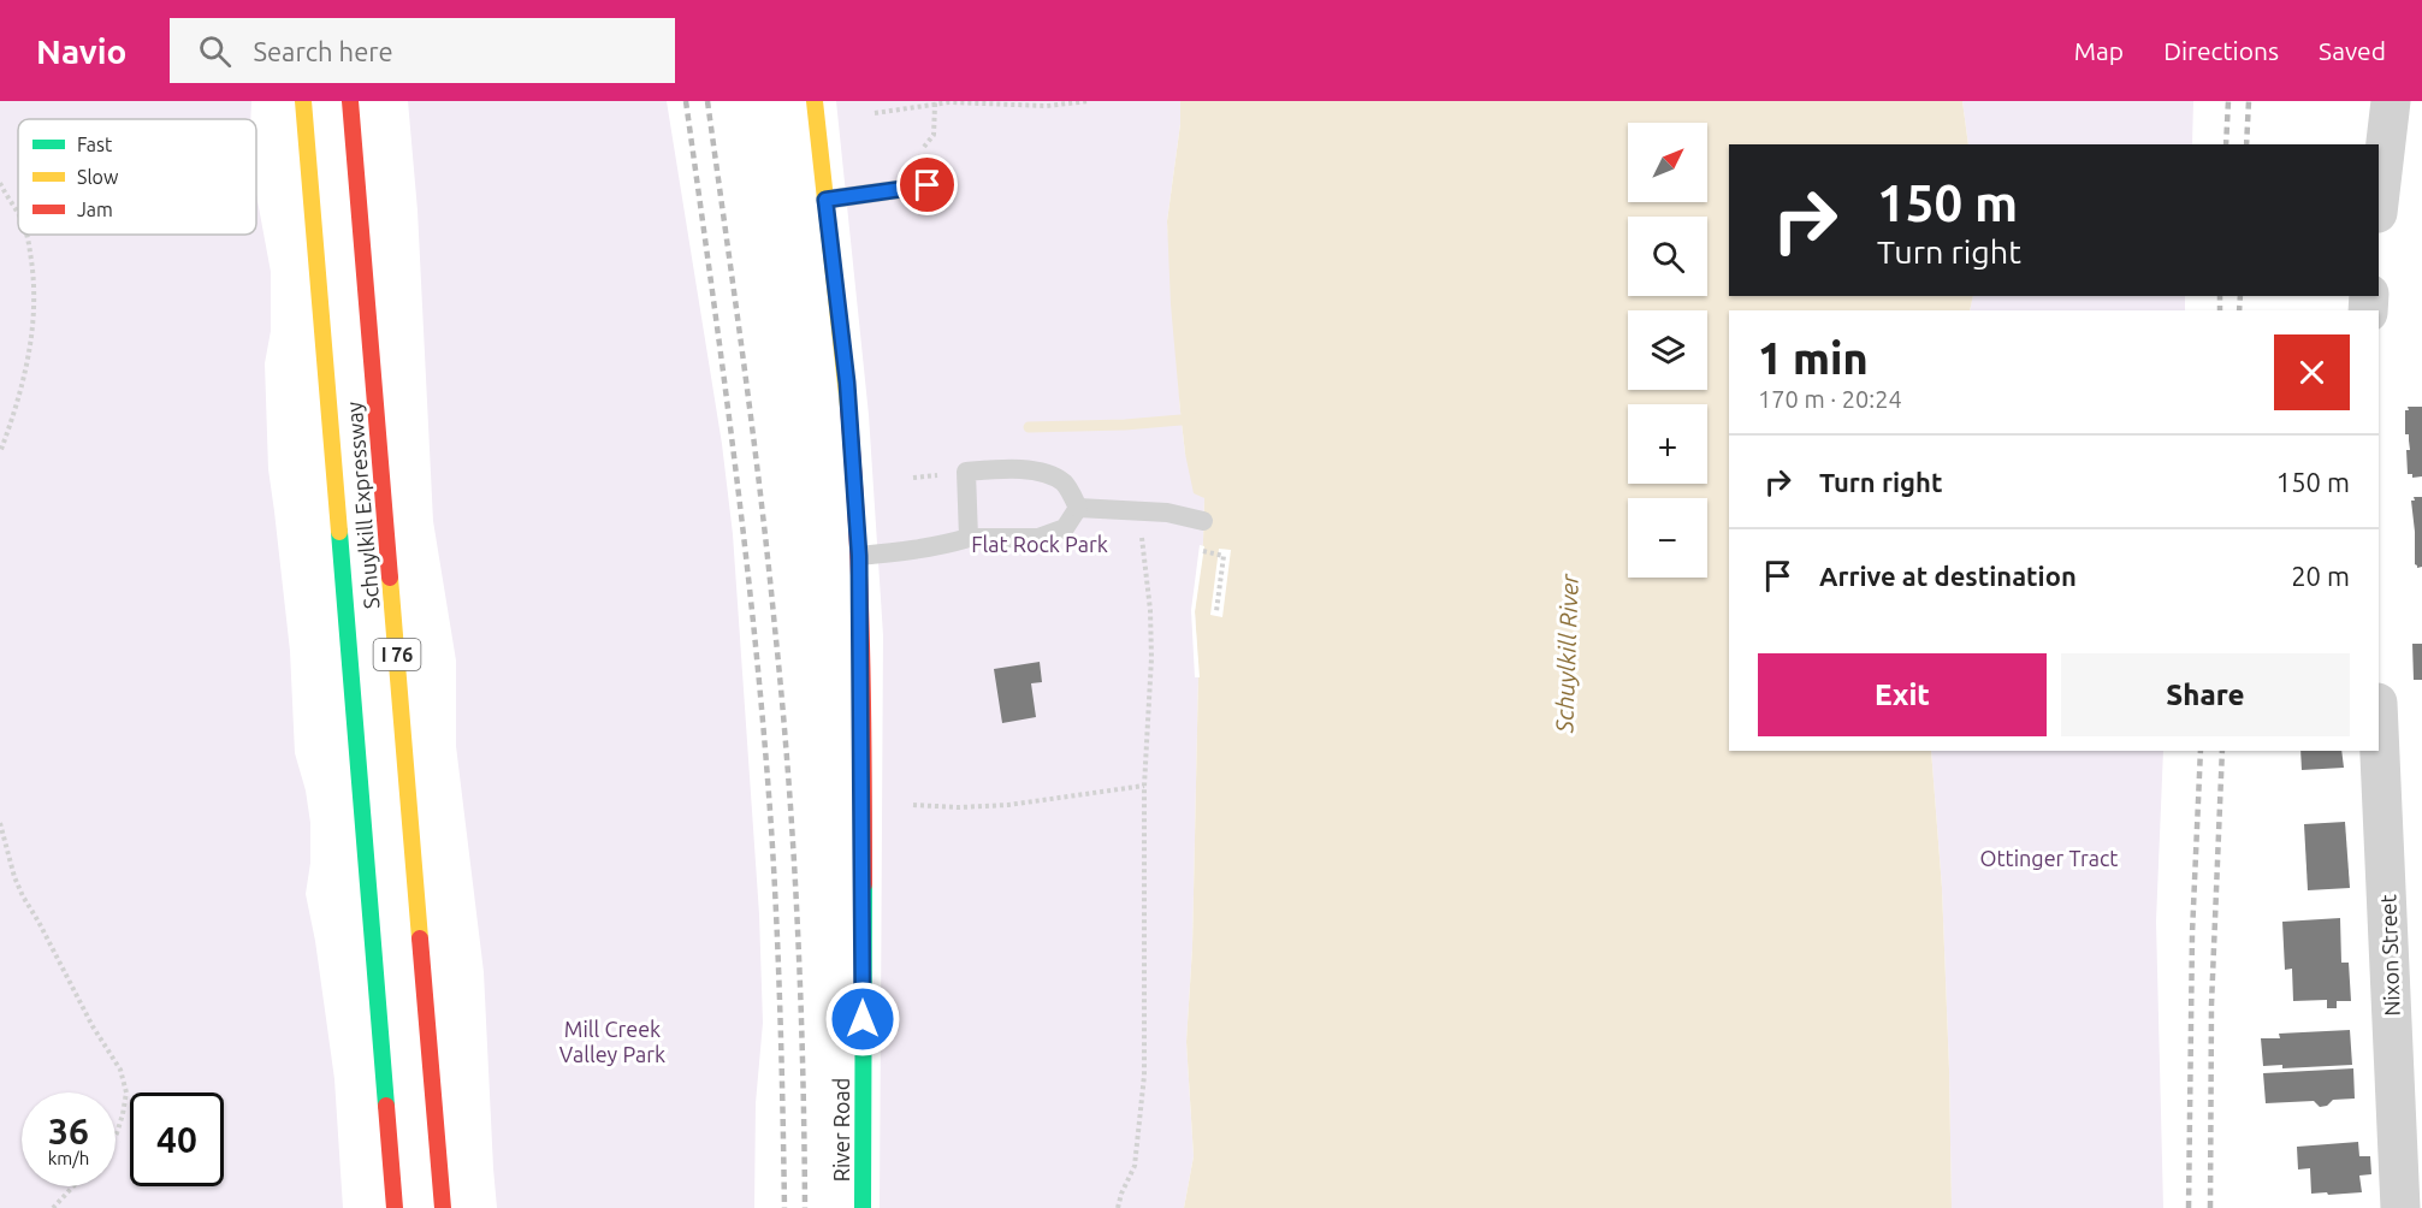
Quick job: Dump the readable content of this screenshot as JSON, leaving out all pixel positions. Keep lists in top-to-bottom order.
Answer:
{
  "streets": {
    "main road": ["Schuylkill Expressway", "I 76", "River Road"],
    "street": ["Nixon Street"]
  },
  "water": ["Schuylkill River"],
  "parks": ["Flat Rock Park", "Ottinger Tract", "Mill Creek Valley Park"],
  "legend": ["Fast", "Slow", "Jam"],
  "north": "top right",
  "page": {
    "header": "Navio",
    "search": "Search here",
    "nav": ["Map", "Directions", "Saved"],
    "map_buttons": ["+", "−"],
    "turn": ["150 m", "Turn right"],
    "heading": ["1 min", "170 m · 20:24"],
    "list": [
      {
        "name": "Turn right",
        "value": "150 m"
      },
      {
        "name": "Arrive at destination",
        "value": "20 m"
      }
    ],
    "buttons": ["Exit", "Share"],
    "speed": "36 km/h",
    "limit": "40"
  }
}
